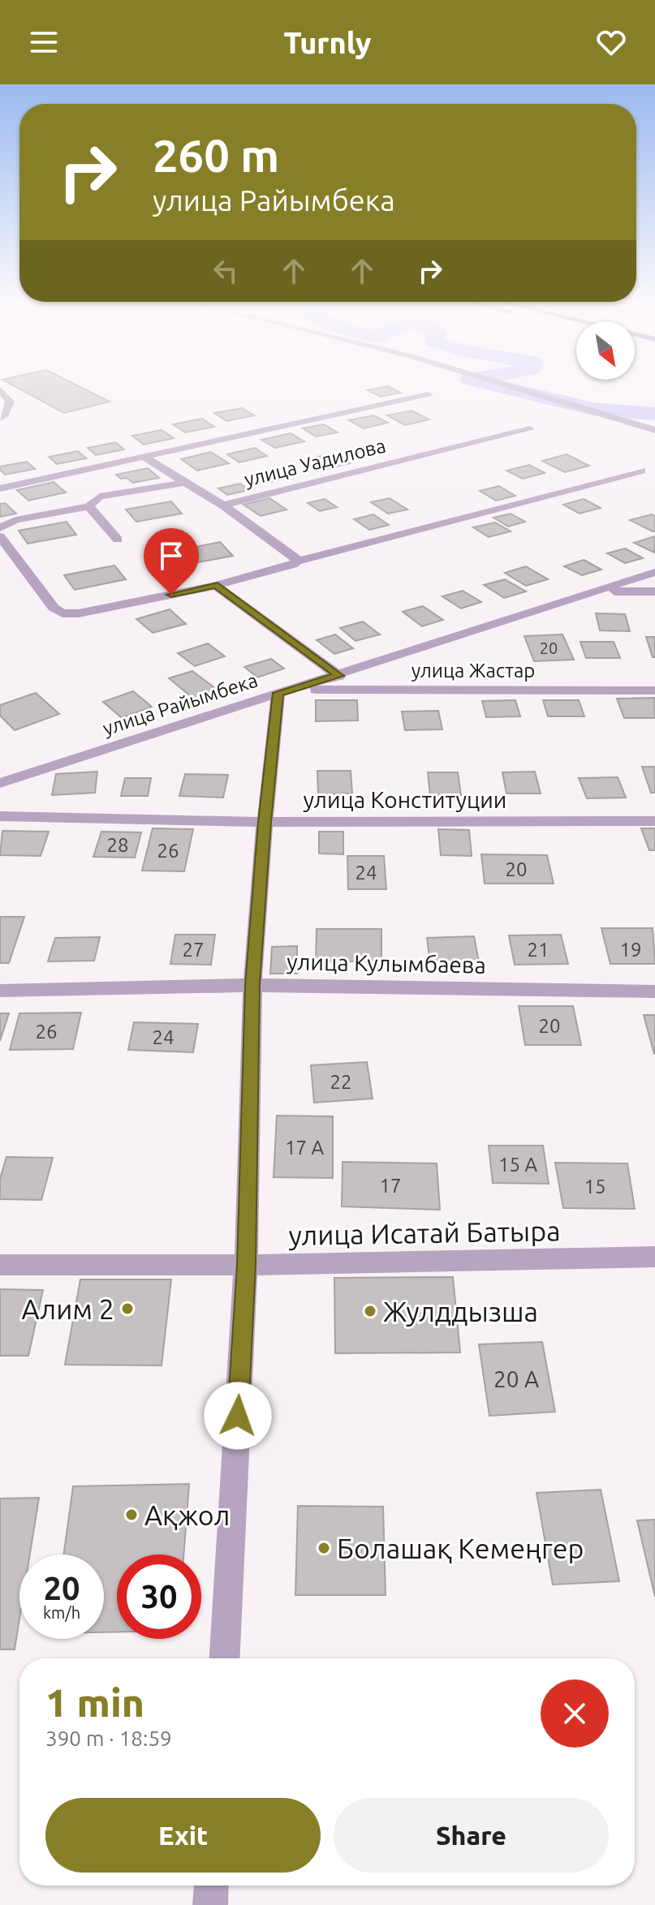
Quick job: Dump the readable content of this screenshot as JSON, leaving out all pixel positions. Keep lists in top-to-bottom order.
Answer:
{
  "streets": {
    "street": [
      "улица Уадилова",
      "улица Жастар",
      "улица Райымбека",
      "улица Конституции",
      "улица Кулымбаева",
      "улица Исатай Батыра"
    ]
  },
  "crossings": [
    ["улица Жастар", "улица Райымбека"]
  ],
  "places": [
    "Алим 2",
    "Жулддызша",
    "Ақжол",
    "Болашақ Кемеңгер"
  ],
  "house_numbers": [
    "20",
    "28",
    "26",
    "20",
    "24",
    "27",
    "21",
    "19",
    "20",
    "26",
    "24",
    "22",
    "17 А",
    "15 А",
    "17",
    "15",
    "20 А"
  ],
  "north": "bottom right",
  "page": {
    "header": "Turnly",
    "turn": ["260 m", "улица Райымбека"],
    "speed": "20 km/h",
    "limit": "30",
    "heading": ["1 min", "390 m · 18:59"],
    "buttons": ["Exit", "Share"]
  }
}
